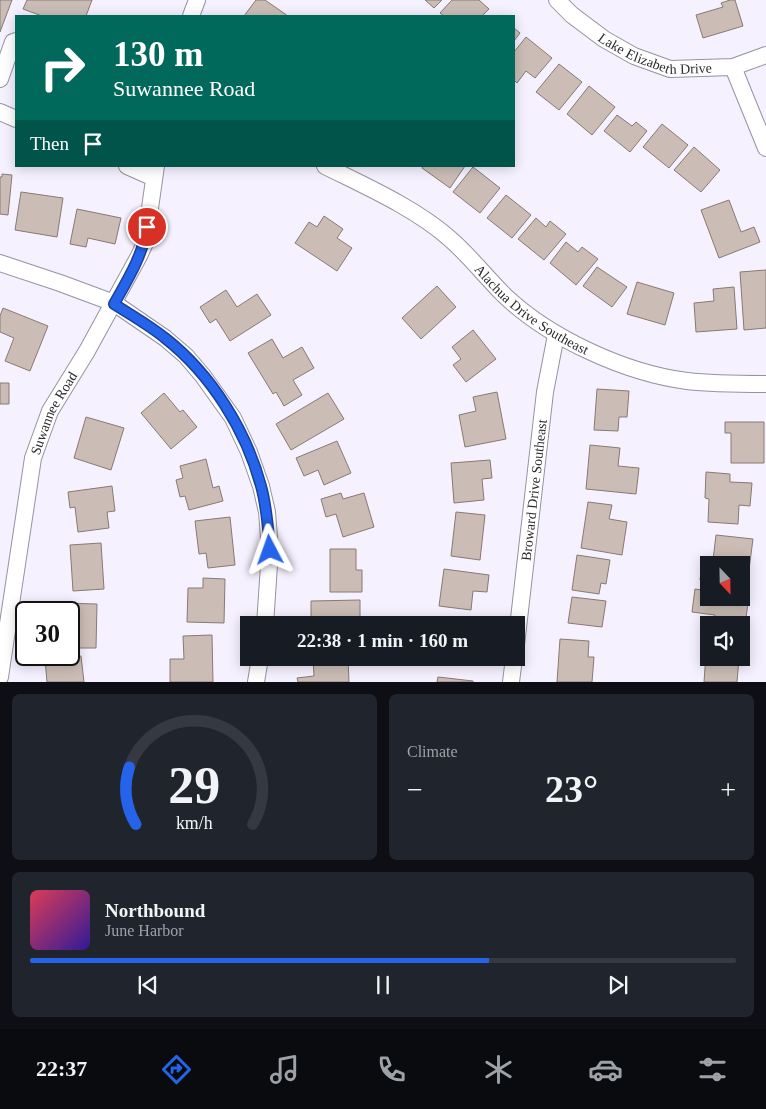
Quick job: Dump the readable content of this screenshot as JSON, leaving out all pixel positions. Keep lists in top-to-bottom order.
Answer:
{
  "streets": {
    "street": [
      "Lake Elizabeth Drive",
      "Alachua Drive Southeast",
      "Suwannee Road",
      "Broward Drive Southeast"
    ]
  },
  "crossings": [
    ["Alachua Drive Southeast", "Broward Drive Southeast"]
  ],
  "north": "bottom",
  "page": {
    "turn": ["130 m", "Suwannee Road"],
    "then": "Then",
    "limit": "30",
    "trip": "22:38 · 1 min · 160 m",
    "tile": "Climate",
    "heat": ["−", "23°", "+"],
    "song": ["Northbound", "June Harbor"],
    "tabs": "22:37",
    "gauge": ["29", "km/h"]
  }
}
